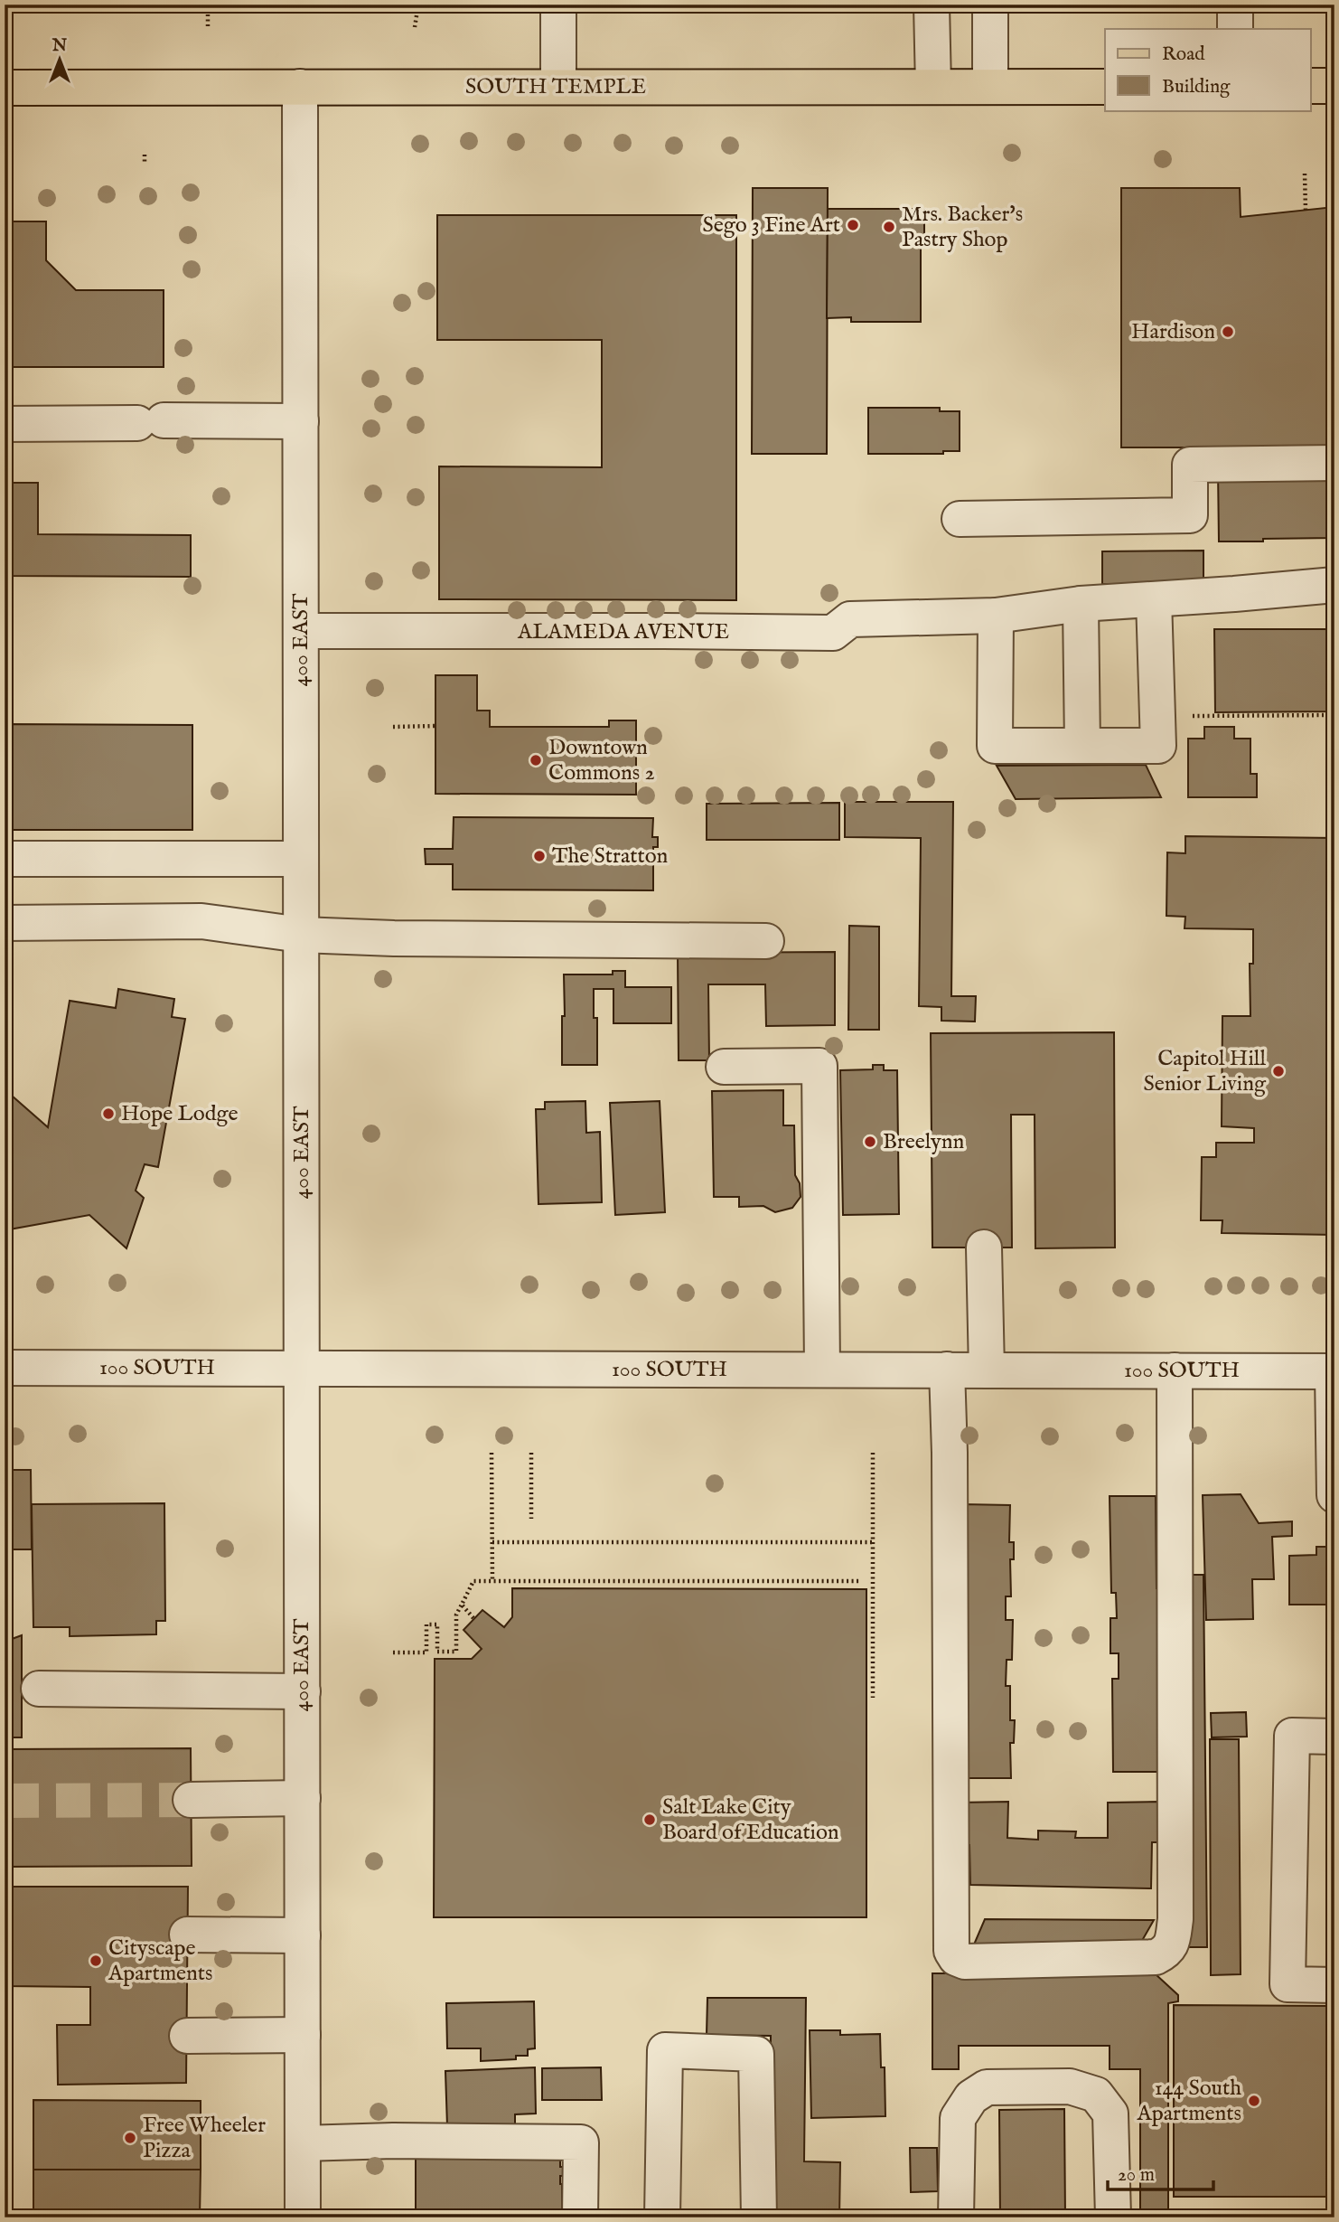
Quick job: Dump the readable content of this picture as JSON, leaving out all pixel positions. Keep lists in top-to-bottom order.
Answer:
{
  "streets": {
    "main road": ["SOUTH TEMPLE"],
    "street": ["ALAMEDA AVENUE", "400 EAST", "100 SOUTH"]
  },
  "crossings": [
    ["SOUTH TEMPLE", "400 EAST"],
    ["ALAMEDA AVENUE", "400 EAST"],
    ["400 EAST", "100 SOUTH"]
  ],
  "places": [
    "Sego 3 Fine Art",
    "Mrs. Backer's Pastry Shop",
    "Hardison",
    "Downtown Commons 2",
    "The Stratton",
    "Capitol Hill Senior Living",
    "Hope Lodge",
    "Breelynn",
    "Salt Lake City Board of Education",
    "Cityscape Apartments",
    "144 South Apartments",
    "Free Wheeler Pizza"
  ],
  "legend": ["Road", "Building"],
  "scale_bar": "20 m",
  "north": "top"
}
